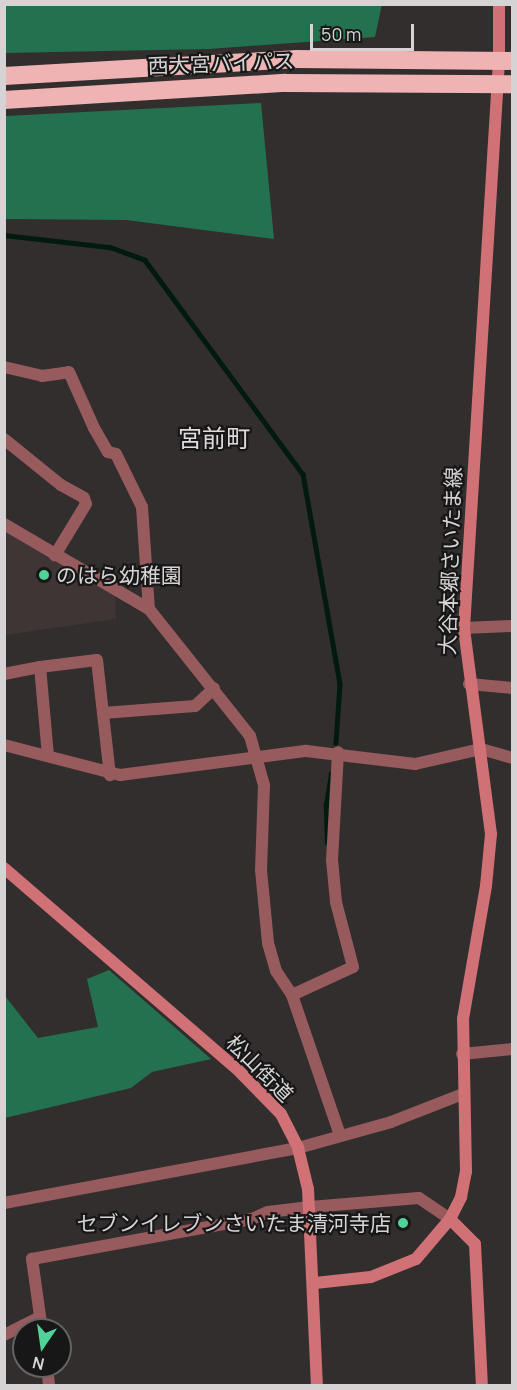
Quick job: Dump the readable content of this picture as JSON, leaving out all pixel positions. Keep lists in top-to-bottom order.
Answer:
{
  "streets": {
    "highway": ["西大宮バイパス"],
    "main road": ["大谷本郷さいたま線", "松山街道"]
  },
  "crossings": [
    ["西大宮バイパス", "大谷本郷さいたま線"],
    ["大谷本郷さいたま線", "松山街道"]
  ],
  "districts": ["宮前町"],
  "places": ["のはら幼稚園", "セブンイレブンさいたま清河寺店"],
  "scale_bar": "50 m",
  "north": "bottom"
}
